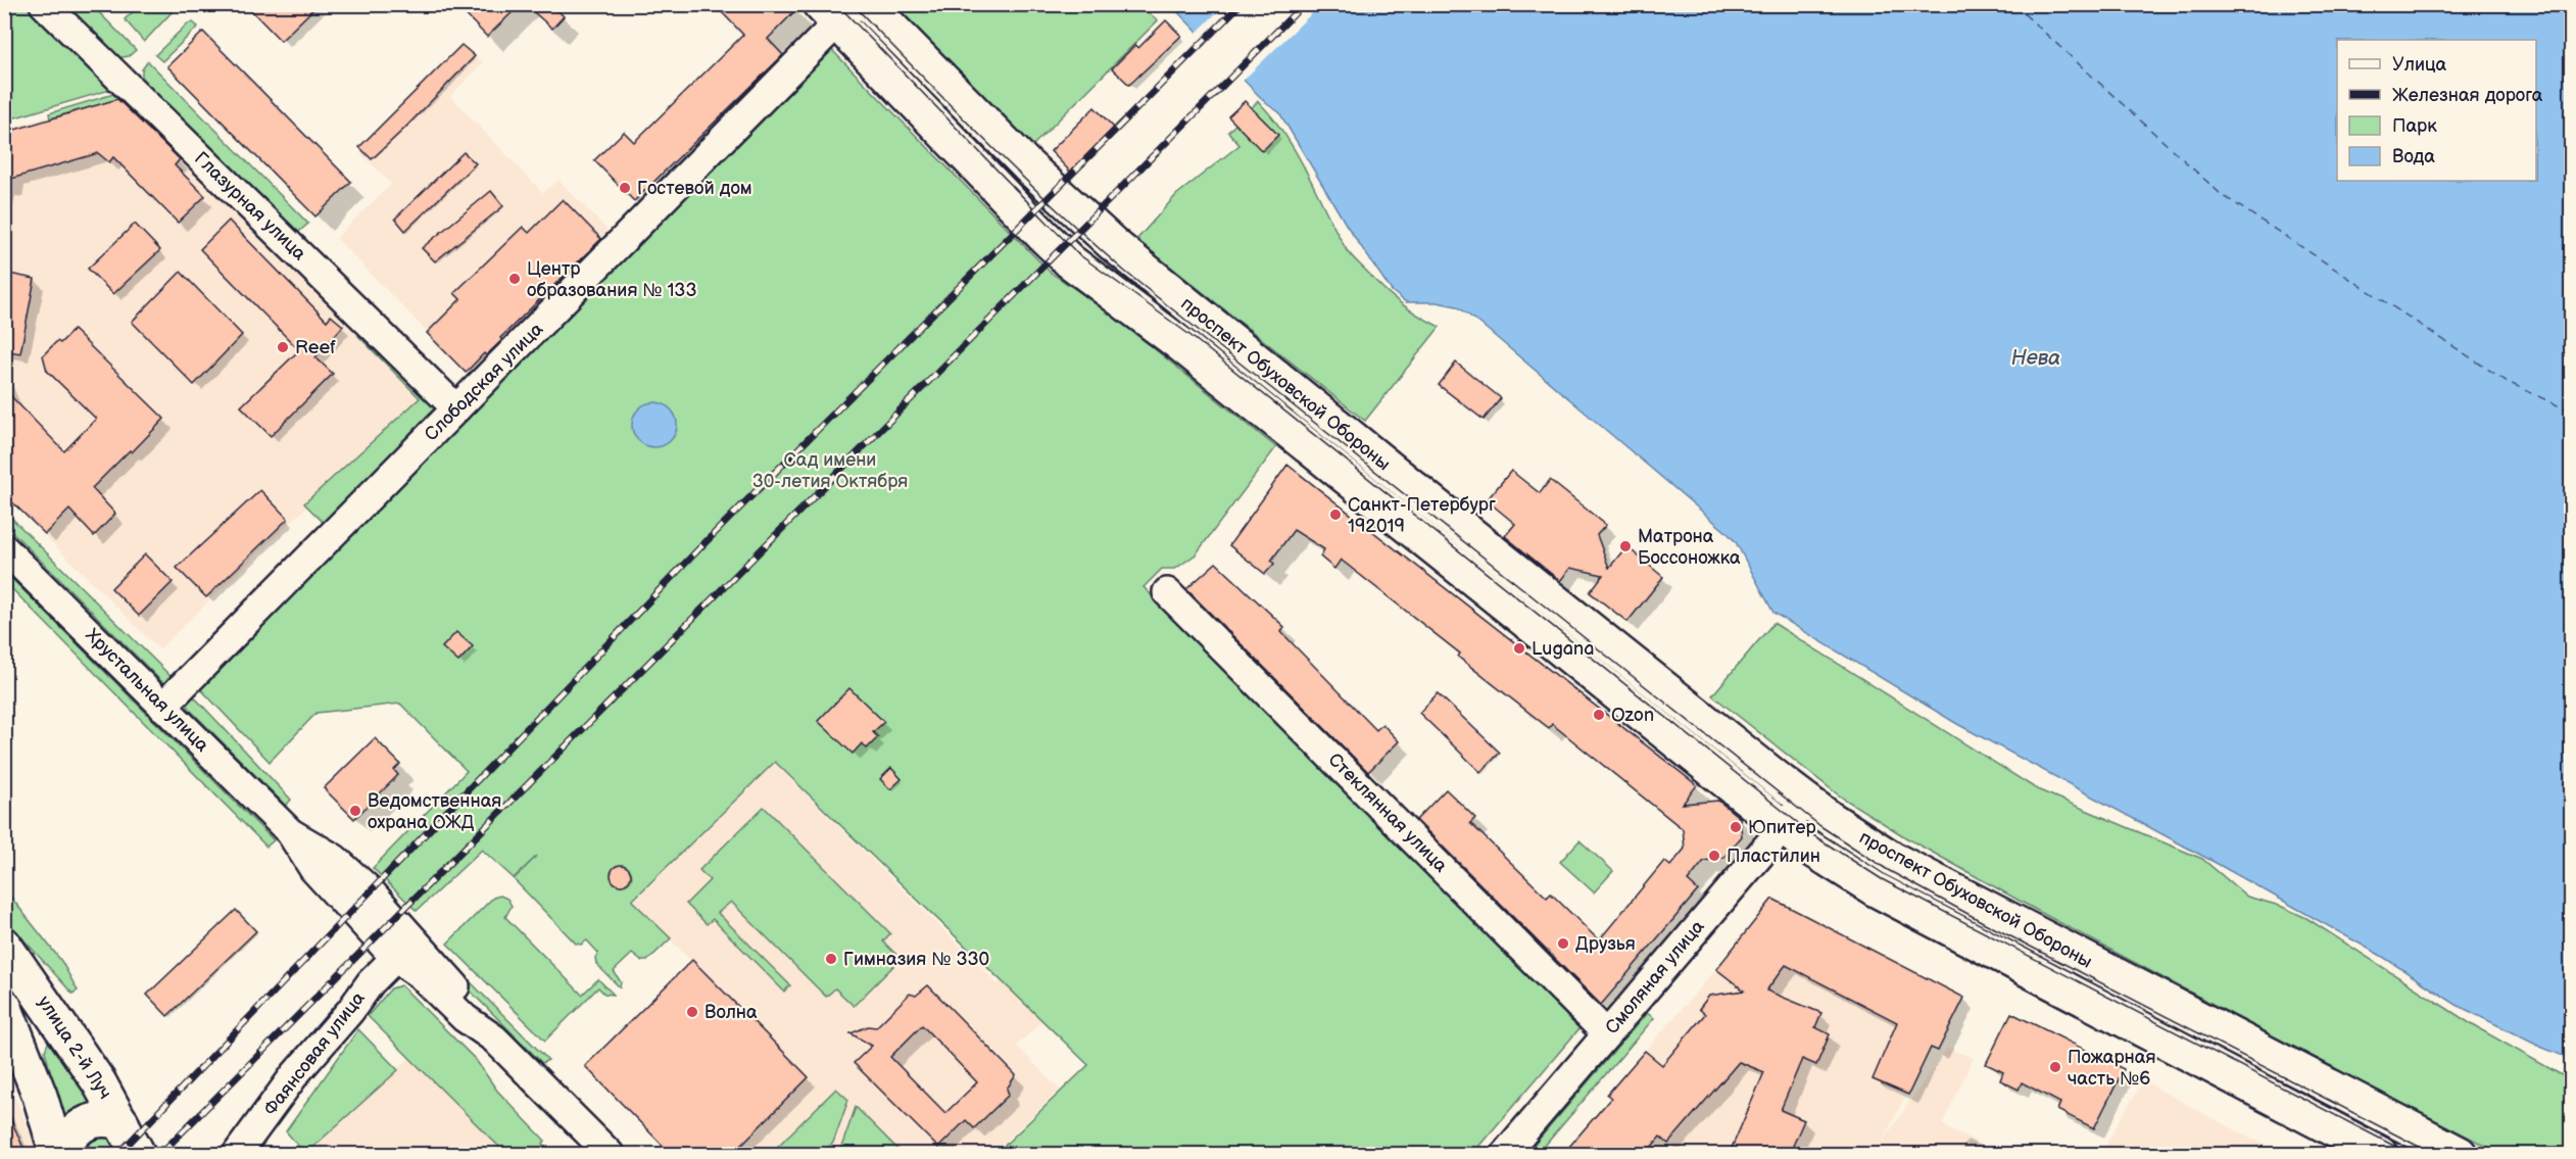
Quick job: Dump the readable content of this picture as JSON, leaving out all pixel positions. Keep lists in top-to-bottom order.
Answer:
{
  "streets": {
    "main road": ["проспект Обуховской Обороны", "улица 2-й Луч"],
    "street": [
      "Глазурная улица",
      "Слободская улица",
      "Хрустальная улица",
      "Стеклянная улица",
      "Смоляная улица",
      "Фаянсовая улица"
    ]
  },
  "crossings": [
    ["Глазурная улица", "Слободская улица"],
    ["Слободская улица", "проспект Обуховской Обороны"],
    ["Слободская улица", "Хрустальная улица"],
    ["проспект Обуховской Обороны", "Смоляная улица"],
    ["Хрустальная улица", "Фаянсовая улица"],
    ["Стеклянная улица", "Смоляная улица"]
  ],
  "water": ["Нева"],
  "parks": ["Сад имени 30-летия Октября"],
  "places": [
    "Гостевой дом",
    "Центр образования № 133",
    "Reef",
    "Санкт-Петербург 192019",
    "Матрона Боссоножка",
    "Lugana",
    "Ozon",
    "Ведомственная охрана ОЖД",
    "Юпитер",
    "Пластилин",
    "Друзья",
    "Гимназия № 330",
    "Волна",
    "Пожарная часть №6"
  ],
  "legend": [
    "Улица",
    "Железная дорога",
    "Парк",
    "Вода"
  ]
}
